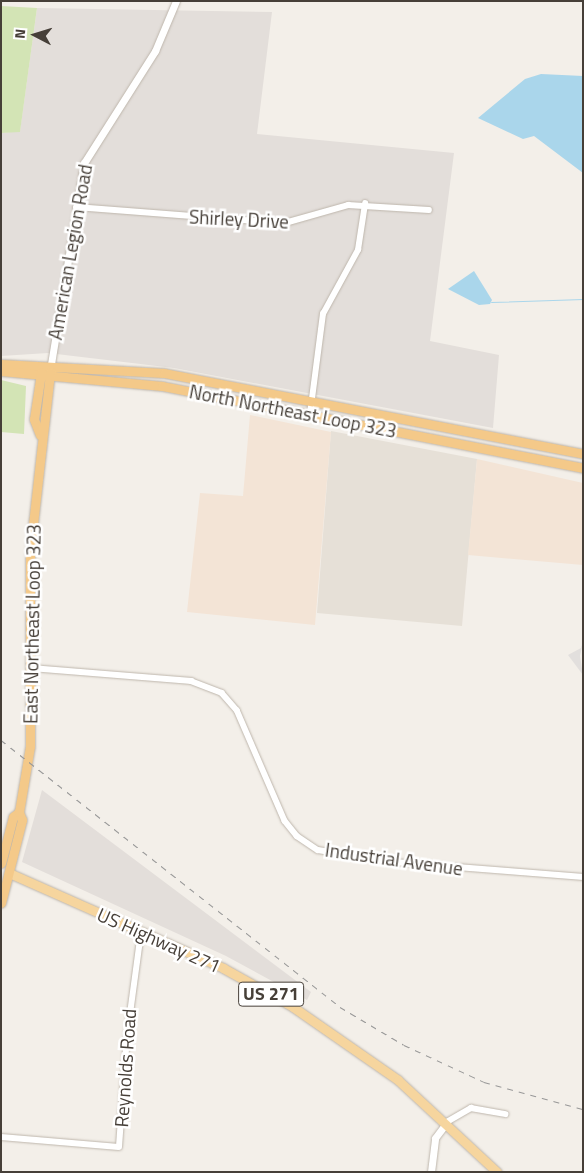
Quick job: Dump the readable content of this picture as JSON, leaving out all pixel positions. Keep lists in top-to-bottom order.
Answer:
{
  "streets": {
    "highway": ["American Legion Road", "North Northeast Loop 323", "East Northeast Loop 323"],
    "main road": ["US Highway 271", "US 271"],
    "street": ["Shirley Drive", "Industrial Avenue", "Reynolds Road"]
  },
  "crossings": [
    ["Shirley Drive", "American Legion Road"],
    ["American Legion Road", "North Northeast Loop 323"],
    ["American Legion Road", "East Northeast Loop 323"],
    ["North Northeast Loop 323", "East Northeast Loop 323"],
    ["East Northeast Loop 323", "Industrial Avenue"],
    ["East Northeast Loop 323", "US Highway 271"],
    ["US Highway 271", "Reynolds Road"]
  ],
  "north": "left"
}
